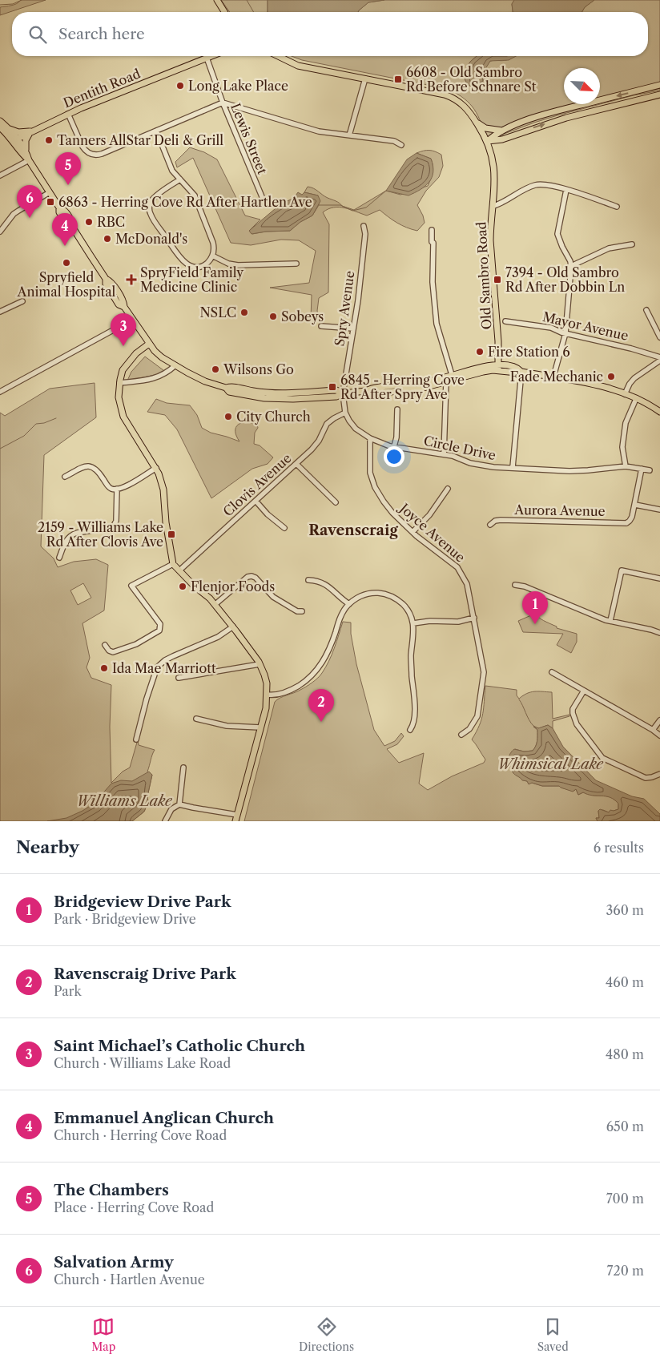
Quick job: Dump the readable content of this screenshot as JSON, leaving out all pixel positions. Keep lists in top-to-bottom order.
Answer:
{
  "streets": {
    "main road": ["Dentith Road", "Old Sambro Road"],
    "street": [
      "Lewis Street",
      "Spry Avenue",
      "Mayor Avenue",
      "Circle Drive",
      "Clovis Avenue",
      "Aurora Avenue",
      "Joyce Avenue"
    ]
  },
  "crossings": [
    ["Dentith Road", "Lewis Street"],
    ["Spry Avenue", "Circle Drive"],
    ["Circle Drive", "Clovis Avenue"],
    ["Circle Drive", "Joyce Avenue"]
  ],
  "districts": ["Ravenscraig"],
  "water": ["Whimsical Lake", "Williams Lake"],
  "places": {
    "transit": [
      "6608 - Old Sambro Rd Before Schnare St",
      "6863 - Herring Cove Rd After Hartlen Ave",
      "7394 - Old Sambro Rd After Dobbin Ln",
      "6845 - Herring Cove Rd After Spry Ave",
      "2159 - Williams Lake Rd After Clovis Ave"
    ],
    "other": [
      "Long Lake Place",
      "Tanners AllStar Deli & Grill",
      "RBC",
      "McDonald's",
      "Spryfield Animal Hospital",
      "NSLC",
      "Sobeys",
      "Fire Station 6",
      "Wilsons Go",
      "Fade Mechanic",
      "City Church",
      "Flenjor Foods",
      "Ida Mae Marriott"
    ],
    "health": ["SpryField Family Medicine Clinic"]
  },
  "north": "bottom right",
  "page": {
    "search": "Search here",
    "pins": [
      "5",
      "6",
      "4",
      "3",
      "1",
      "2"
    ],
    "heading": ["Nearby", "6 results"],
    "list": [
      {
        "mark": "1",
        "name": "Bridgeview Drive Park",
        "note": "Park · Bridgeview Drive",
        "value": "360 m"
      },
      {
        "mark": "2",
        "name": "Ravenscraig Drive Park",
        "note": "Park",
        "value": "460 m"
      },
      {
        "mark": "3",
        "name": "Saint Michael’s Catholic Church",
        "note": "Church · Williams Lake Road",
        "value": "480 m"
      },
      {
        "mark": "4",
        "name": "Emmanuel Anglican Church",
        "note": "Church · Herring Cove Road",
        "value": "650 m"
      },
      {
        "mark": "5",
        "name": "The Chambers",
        "note": "Place · Herring Cove Road",
        "value": "700 m"
      },
      {
        "mark": "6",
        "name": "Salvation Army",
        "note": "Church · Hartlen Avenue",
        "value": "720 m"
      }
    ],
    "nav": ["Map", "Directions", "Saved"]
  }
}
